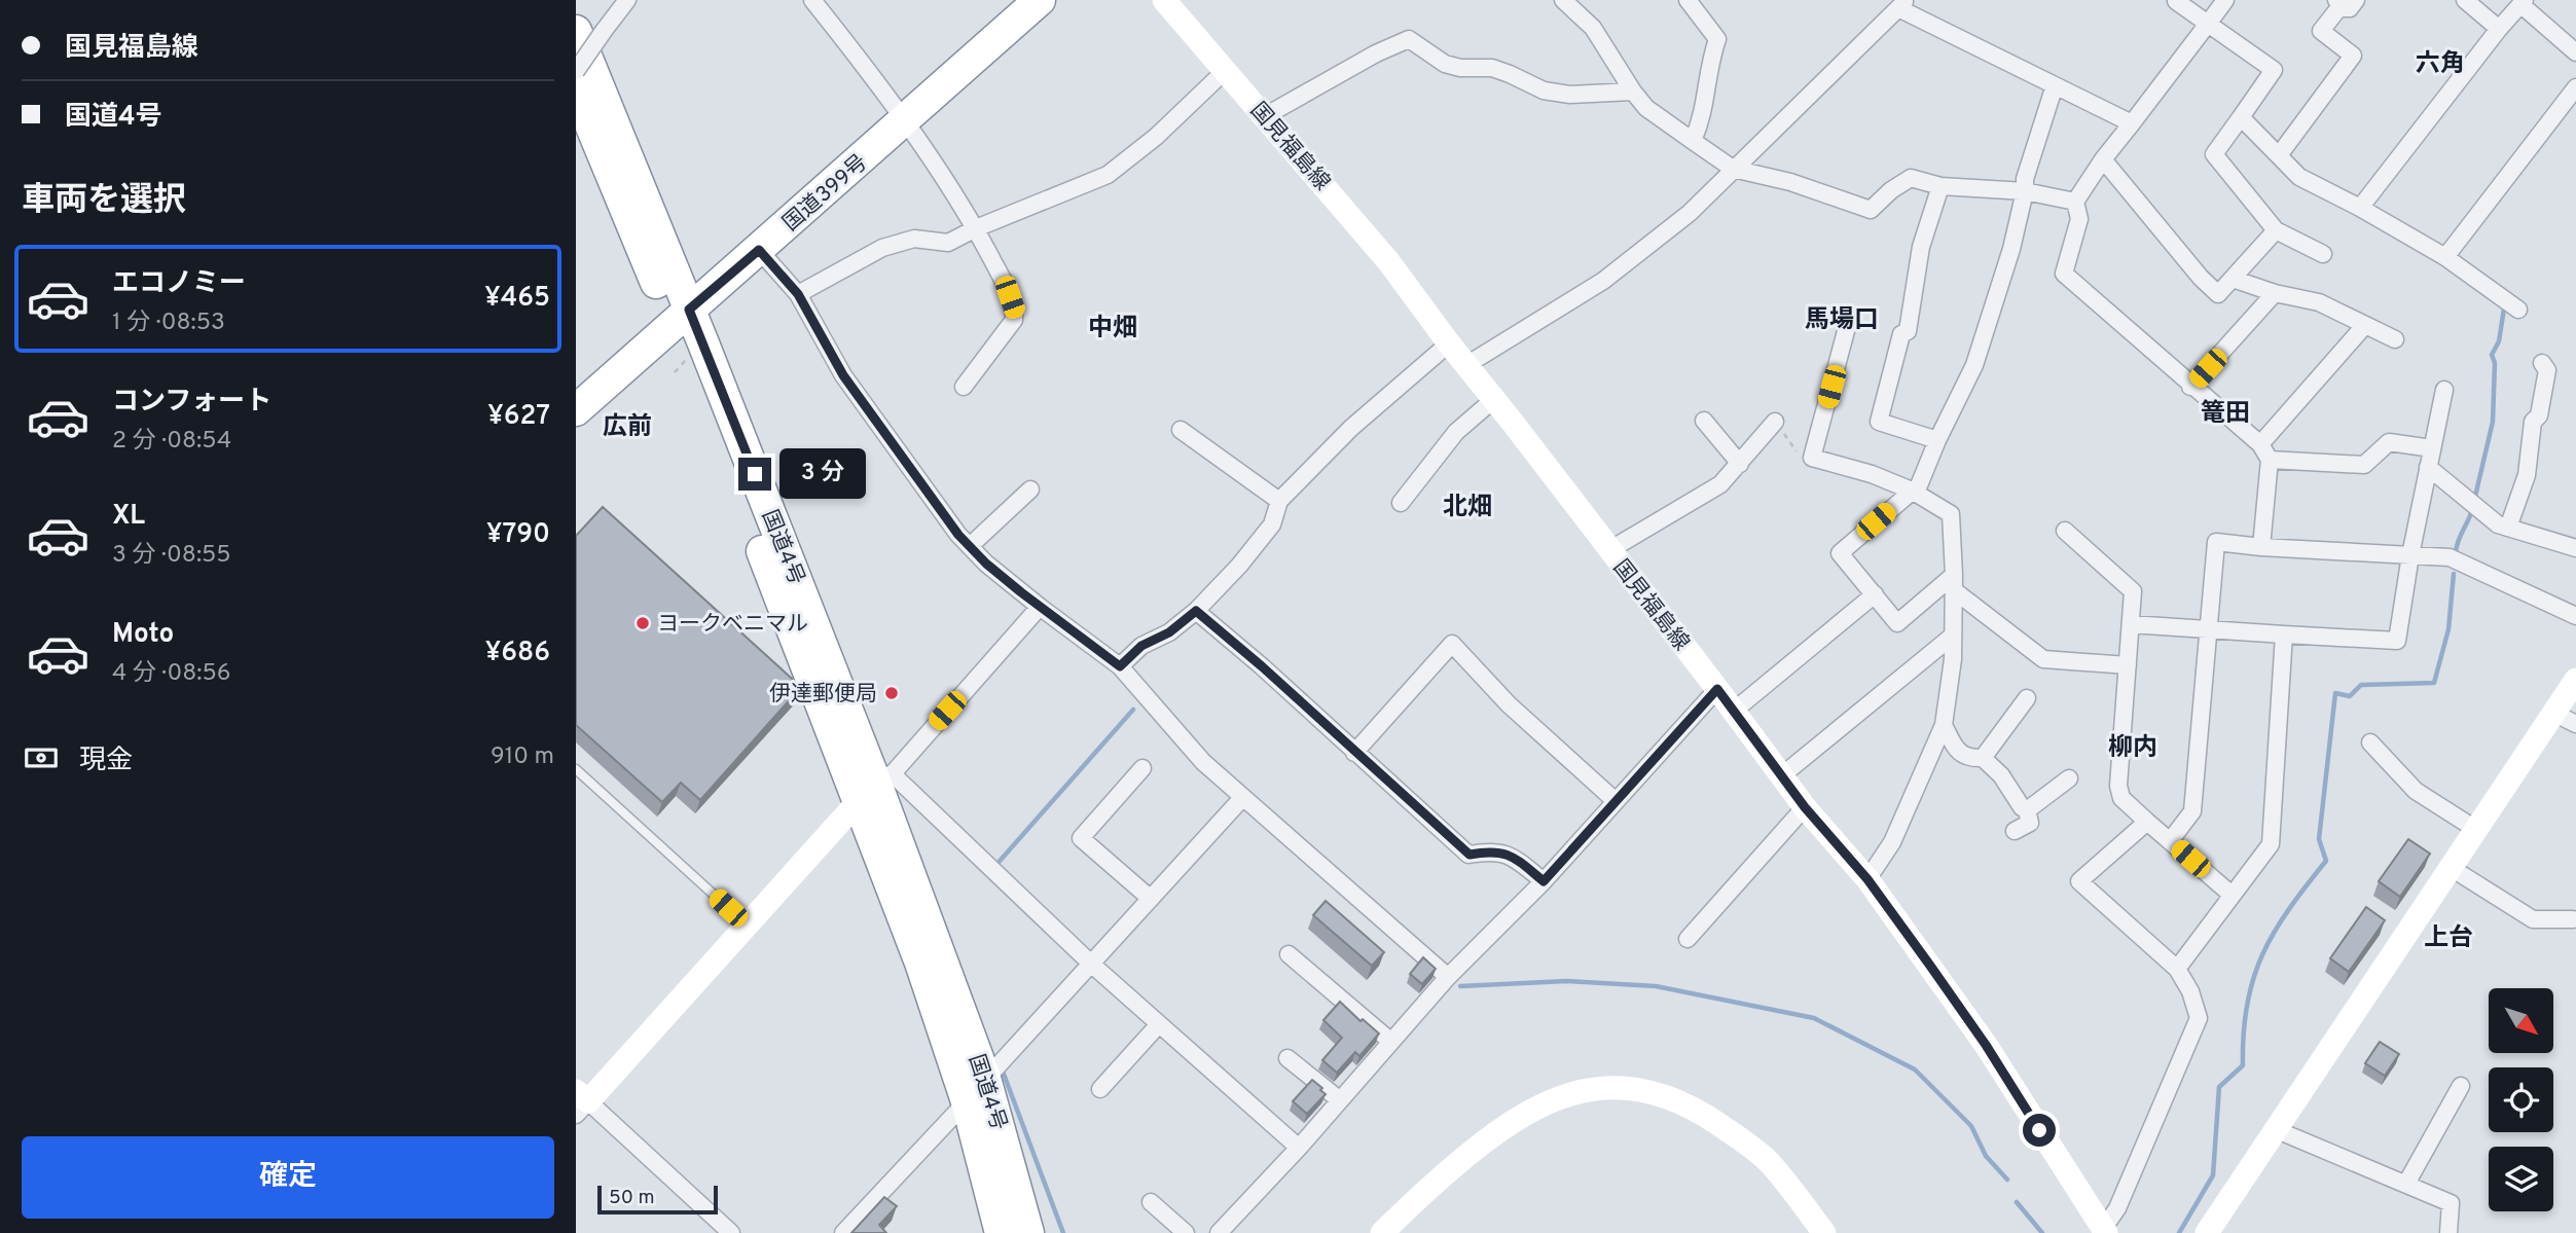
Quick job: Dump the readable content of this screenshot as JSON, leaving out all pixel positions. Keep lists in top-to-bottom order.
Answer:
{
  "streets": {
    "highway": ["国道399号", "国道4号"],
    "street": ["国見福島線"]
  },
  "crossings": [
    ["国道399号", "国道4号"]
  ],
  "districts": [
    "六角",
    "馬場口",
    "中畑",
    "篭田",
    "広前",
    "北畑",
    "柳内",
    "上台"
  ],
  "places": ["ヨークベニマル", "伊達郵便局"],
  "scale_bar": "50 m",
  "north": "bottom right",
  "page": {
    "banner": ["国見福島線", "国道4号"],
    "heading": "車両を選択",
    "list": [
      {
        "name": "エコノミー",
        "note": "1 分 · 08:53",
        "value": "¥465"
      },
      {
        "name": "コンフォート",
        "note": "2 分 · 08:54",
        "value": "¥627"
      },
      {
        "name": "XL",
        "note": "3 分 · 08:55",
        "value": "¥790"
      },
      {
        "name": "Moto",
        "note": "4 分 · 08:56",
        "value": "¥686"
      }
    ],
    "bubble": "3 分",
    "pay": ["現金", "910 m"],
    "buttons": "確定",
    "scale": "50 m"
  }
}
